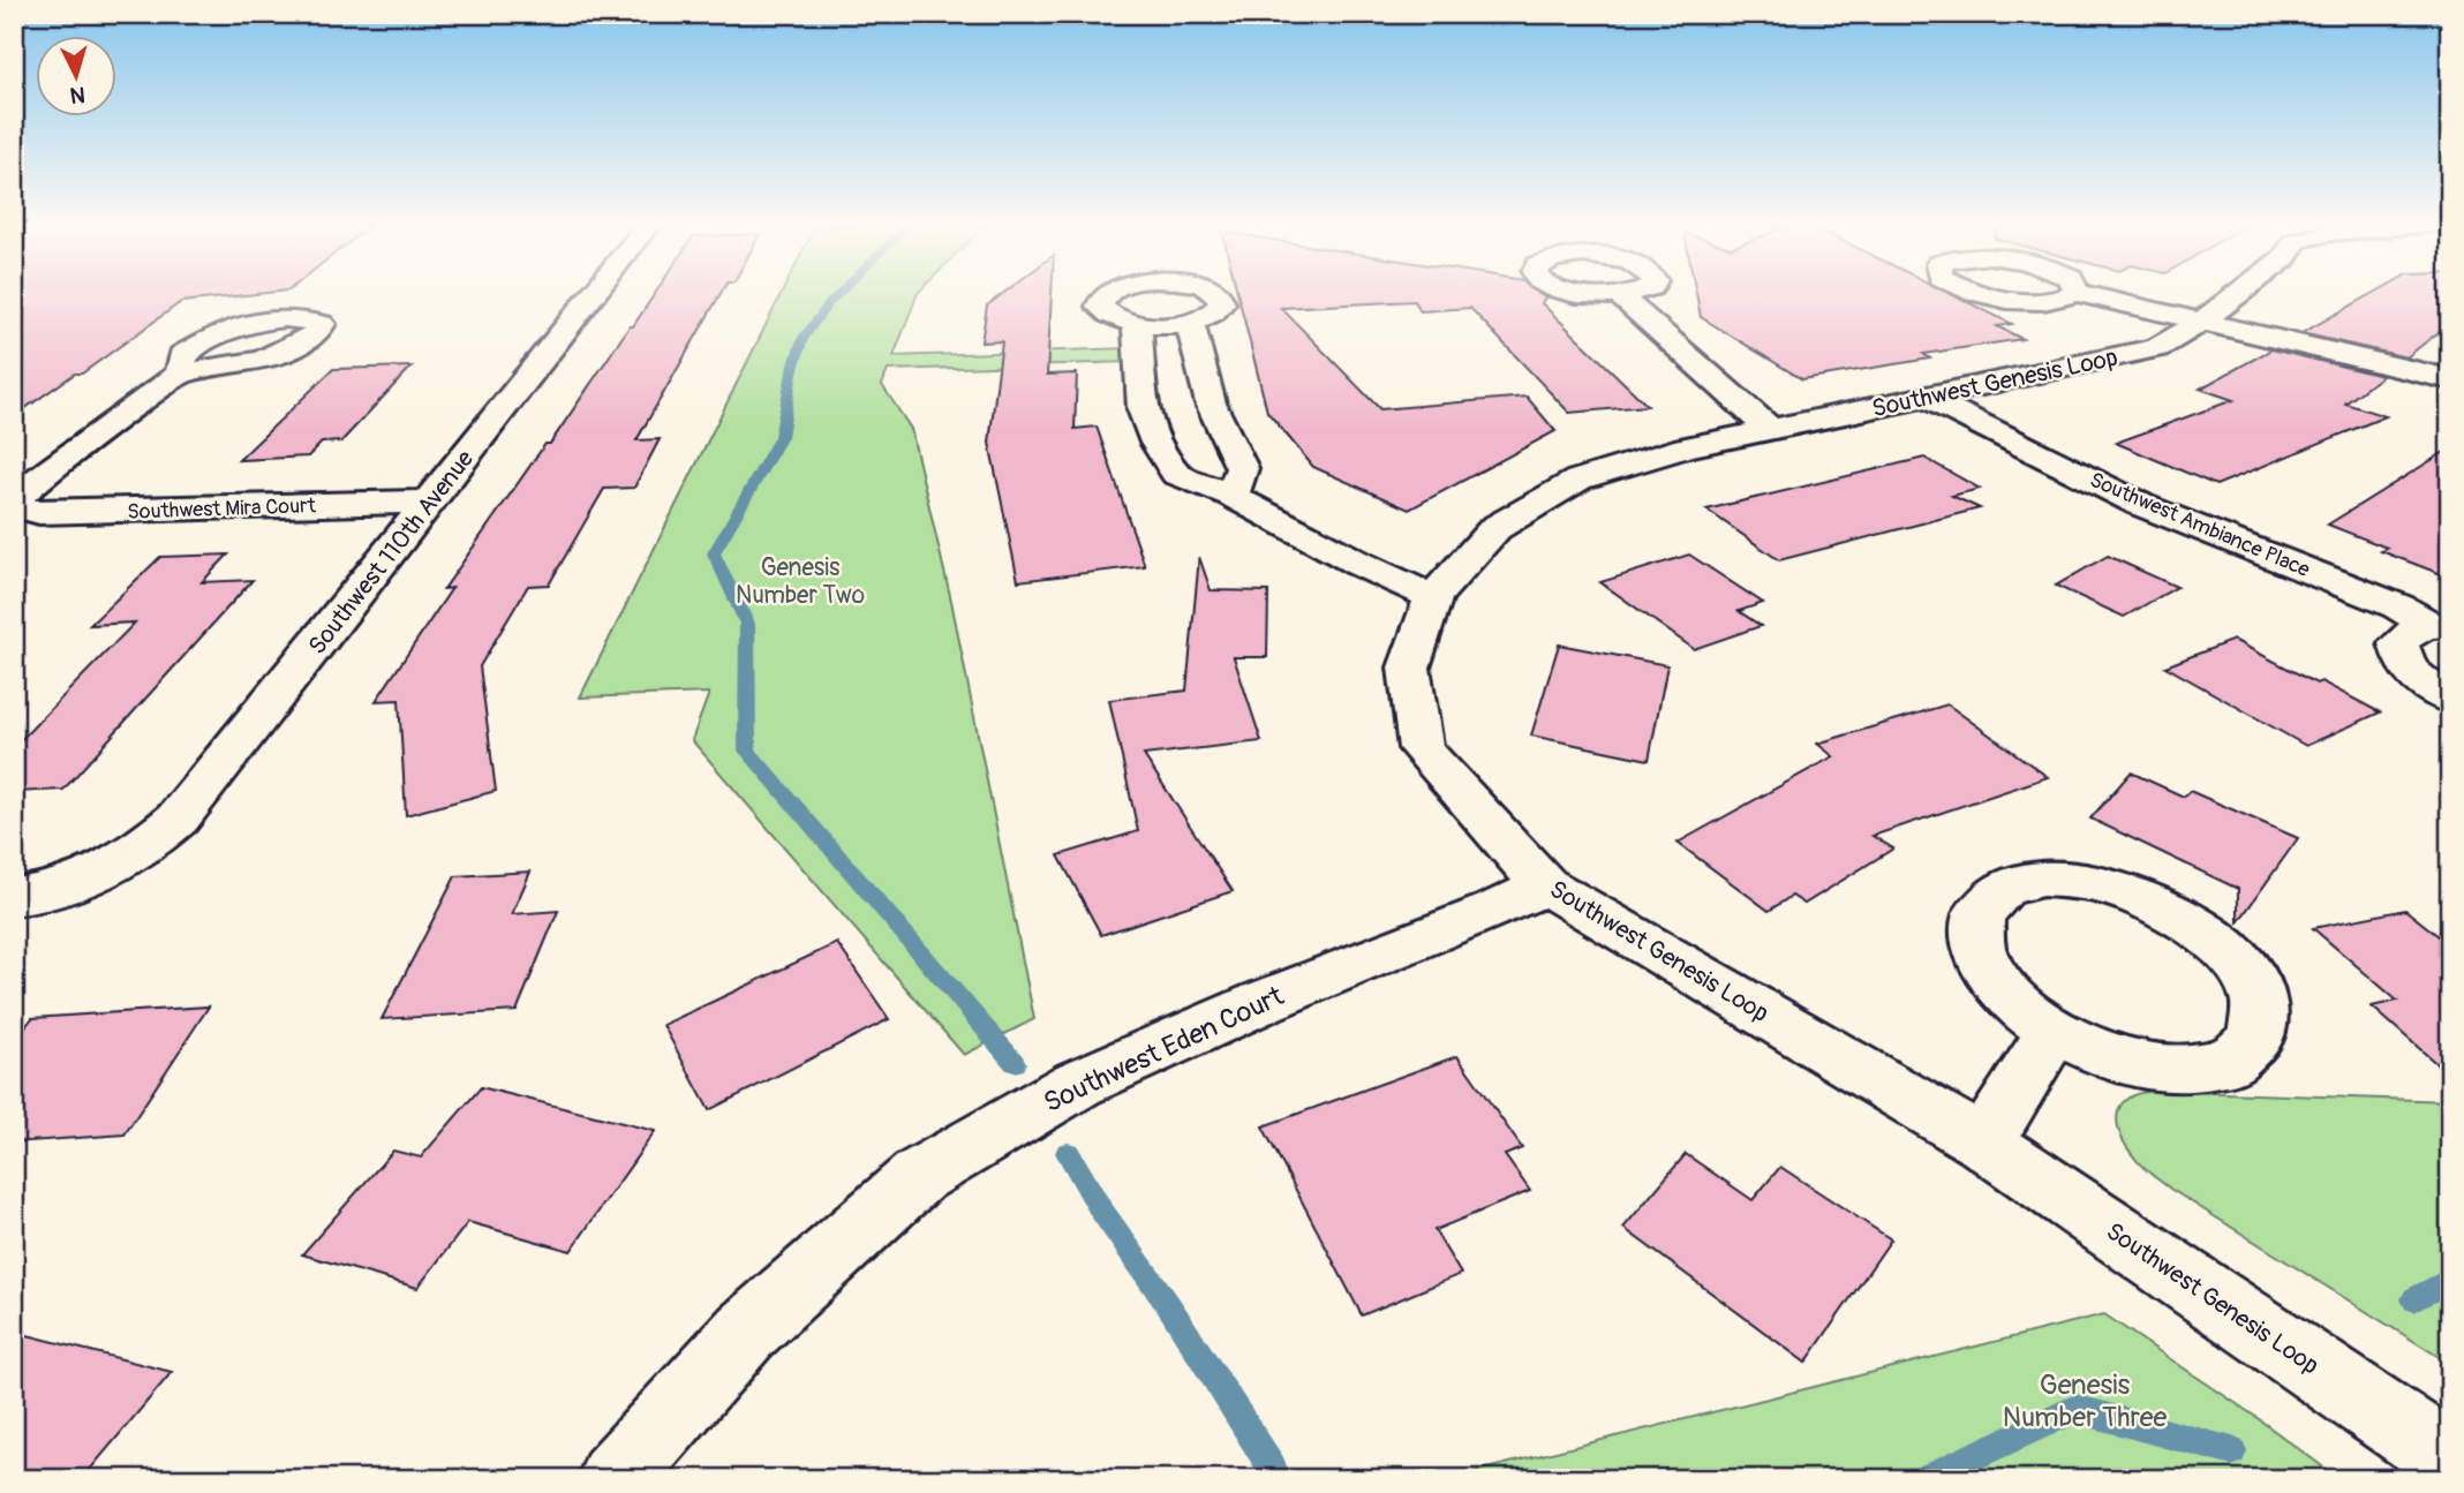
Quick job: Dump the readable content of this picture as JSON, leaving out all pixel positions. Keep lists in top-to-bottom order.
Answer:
{
  "streets": {
    "street": [
      "Southwest Genesis Loop",
      "Southwest Mira Court",
      "Southwest Ambiance Place",
      "Southwest 110th Avenue",
      "Southwest Eden Court"
    ]
  },
  "crossings": [
    ["Southwest Genesis Loop", "Southwest Ambiance Place"],
    ["Southwest Genesis Loop", "Southwest Eden Court"],
    ["Southwest Mira Court", "Southwest 110th Avenue"]
  ],
  "parks": ["Genesis Number Two", "Genesis Number Three"],
  "north": "bottom"
}
